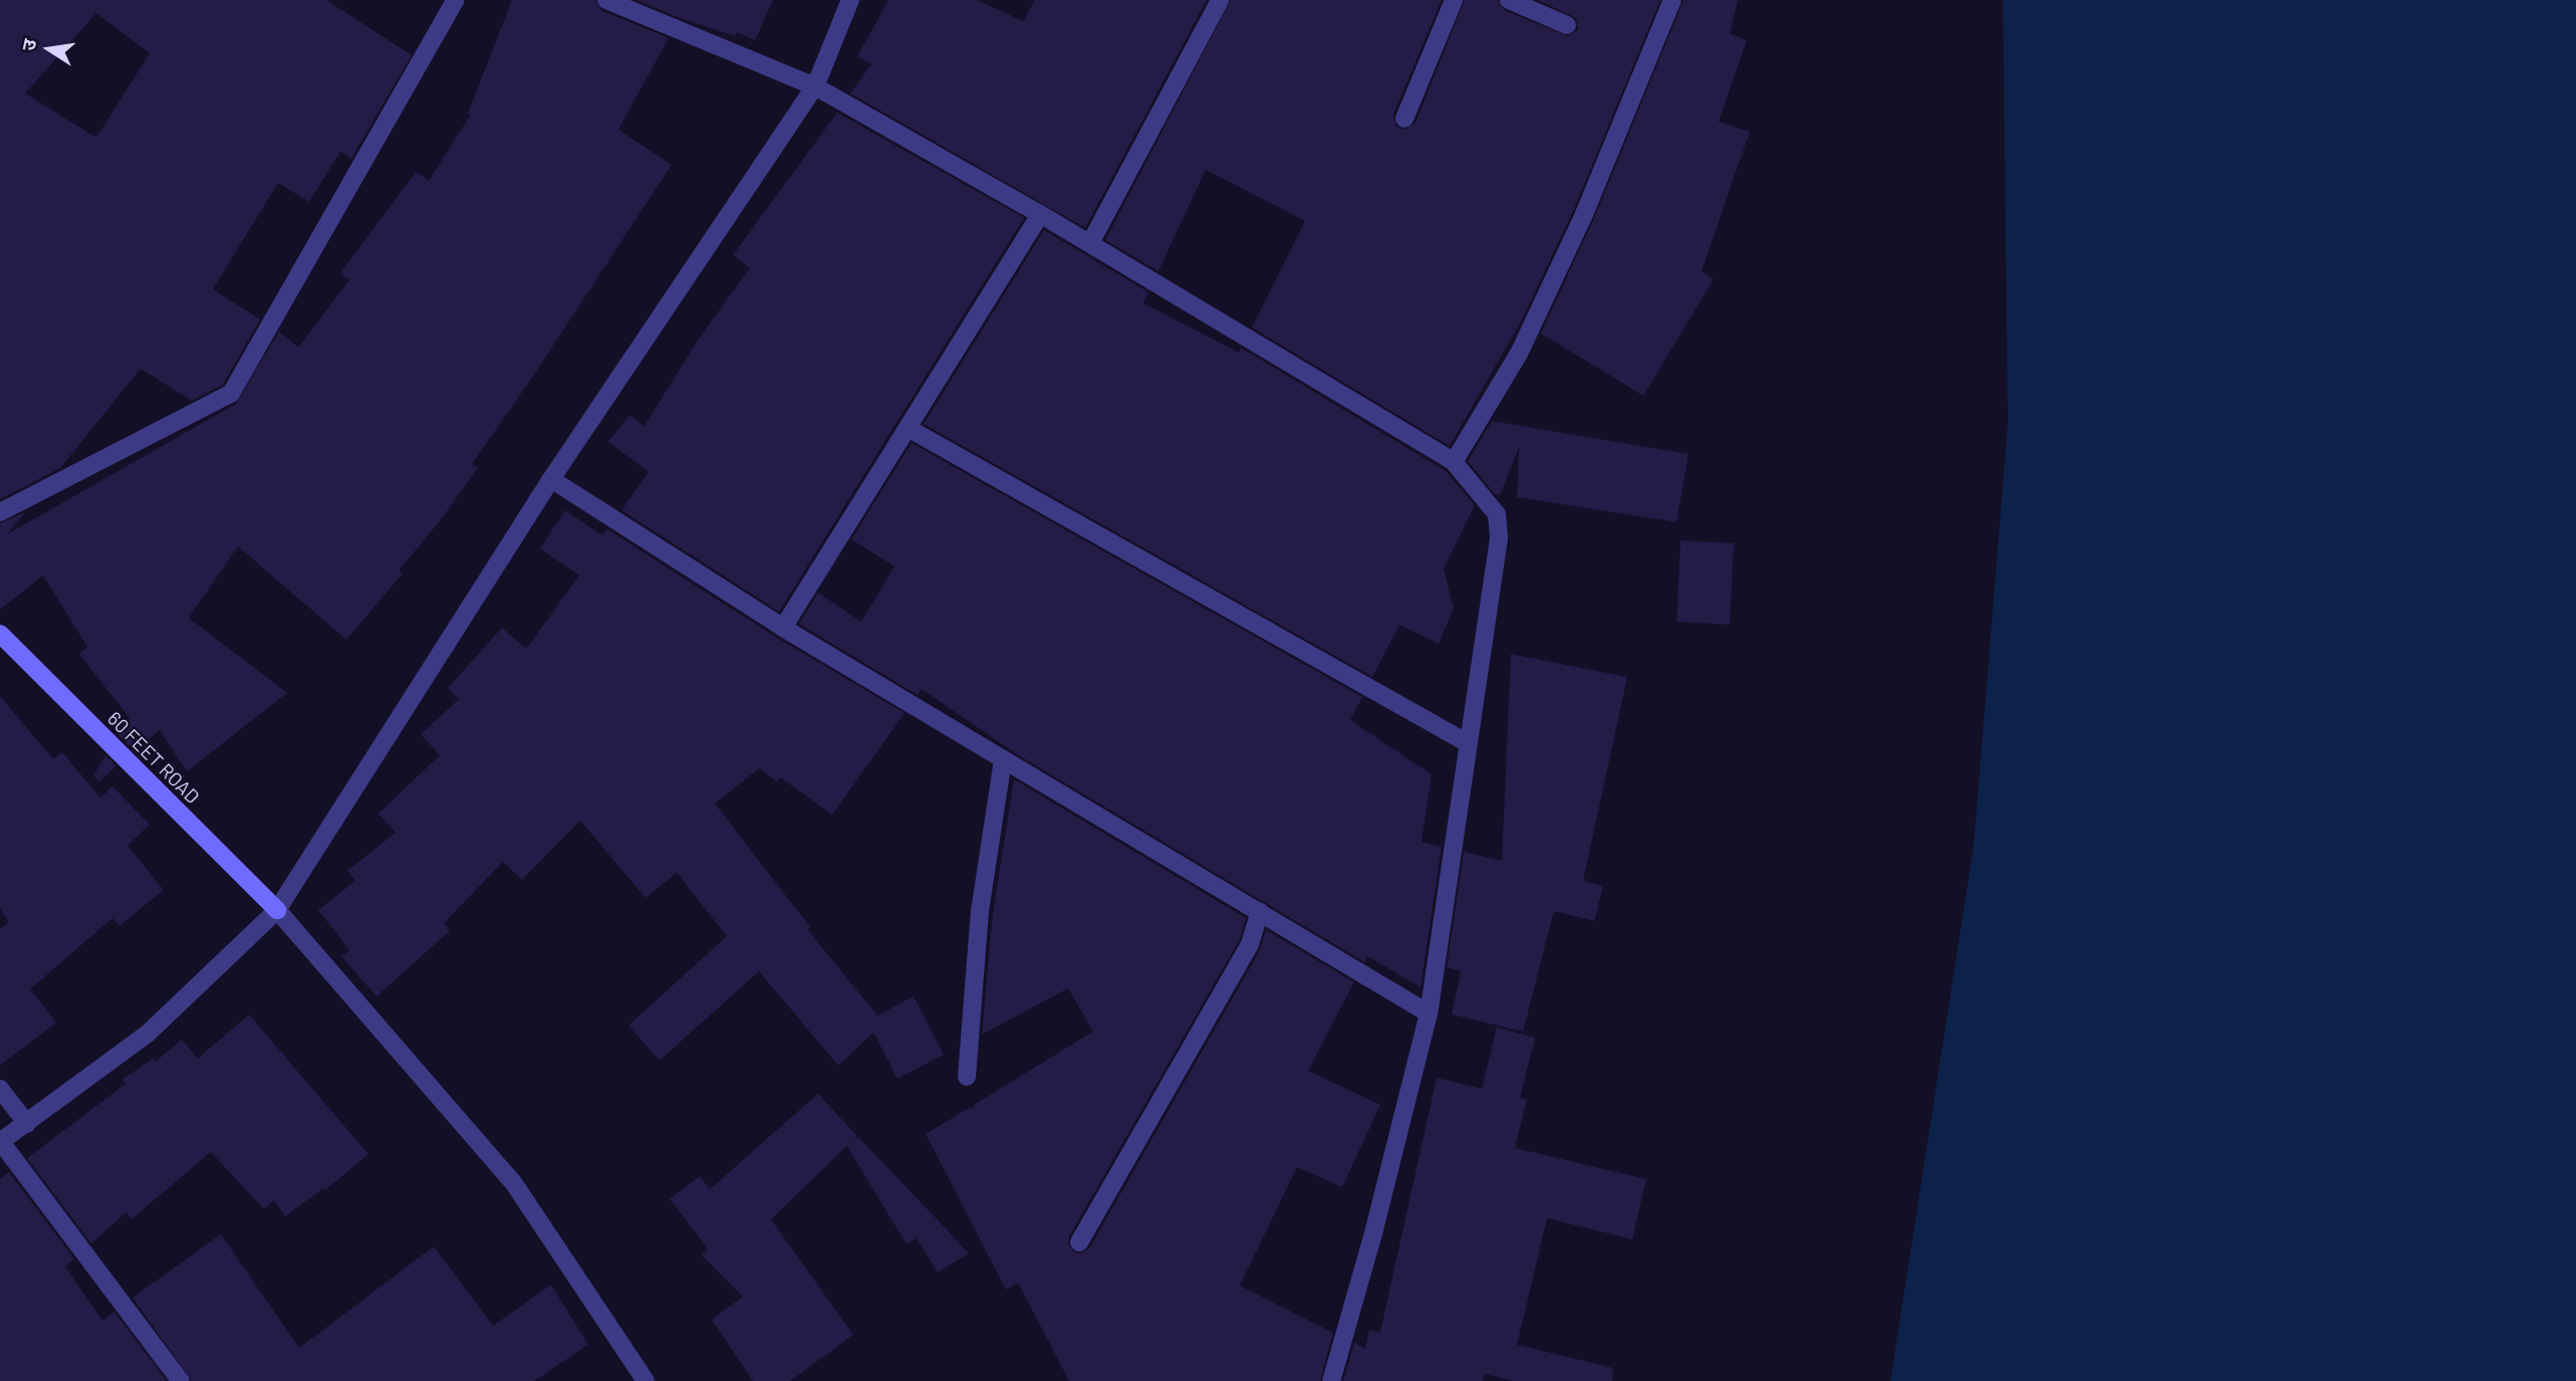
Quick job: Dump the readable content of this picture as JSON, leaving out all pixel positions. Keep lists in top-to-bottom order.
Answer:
{
  "streets": {
    "street": ["60 FEET ROAD"]
  },
  "north": "left"
}
